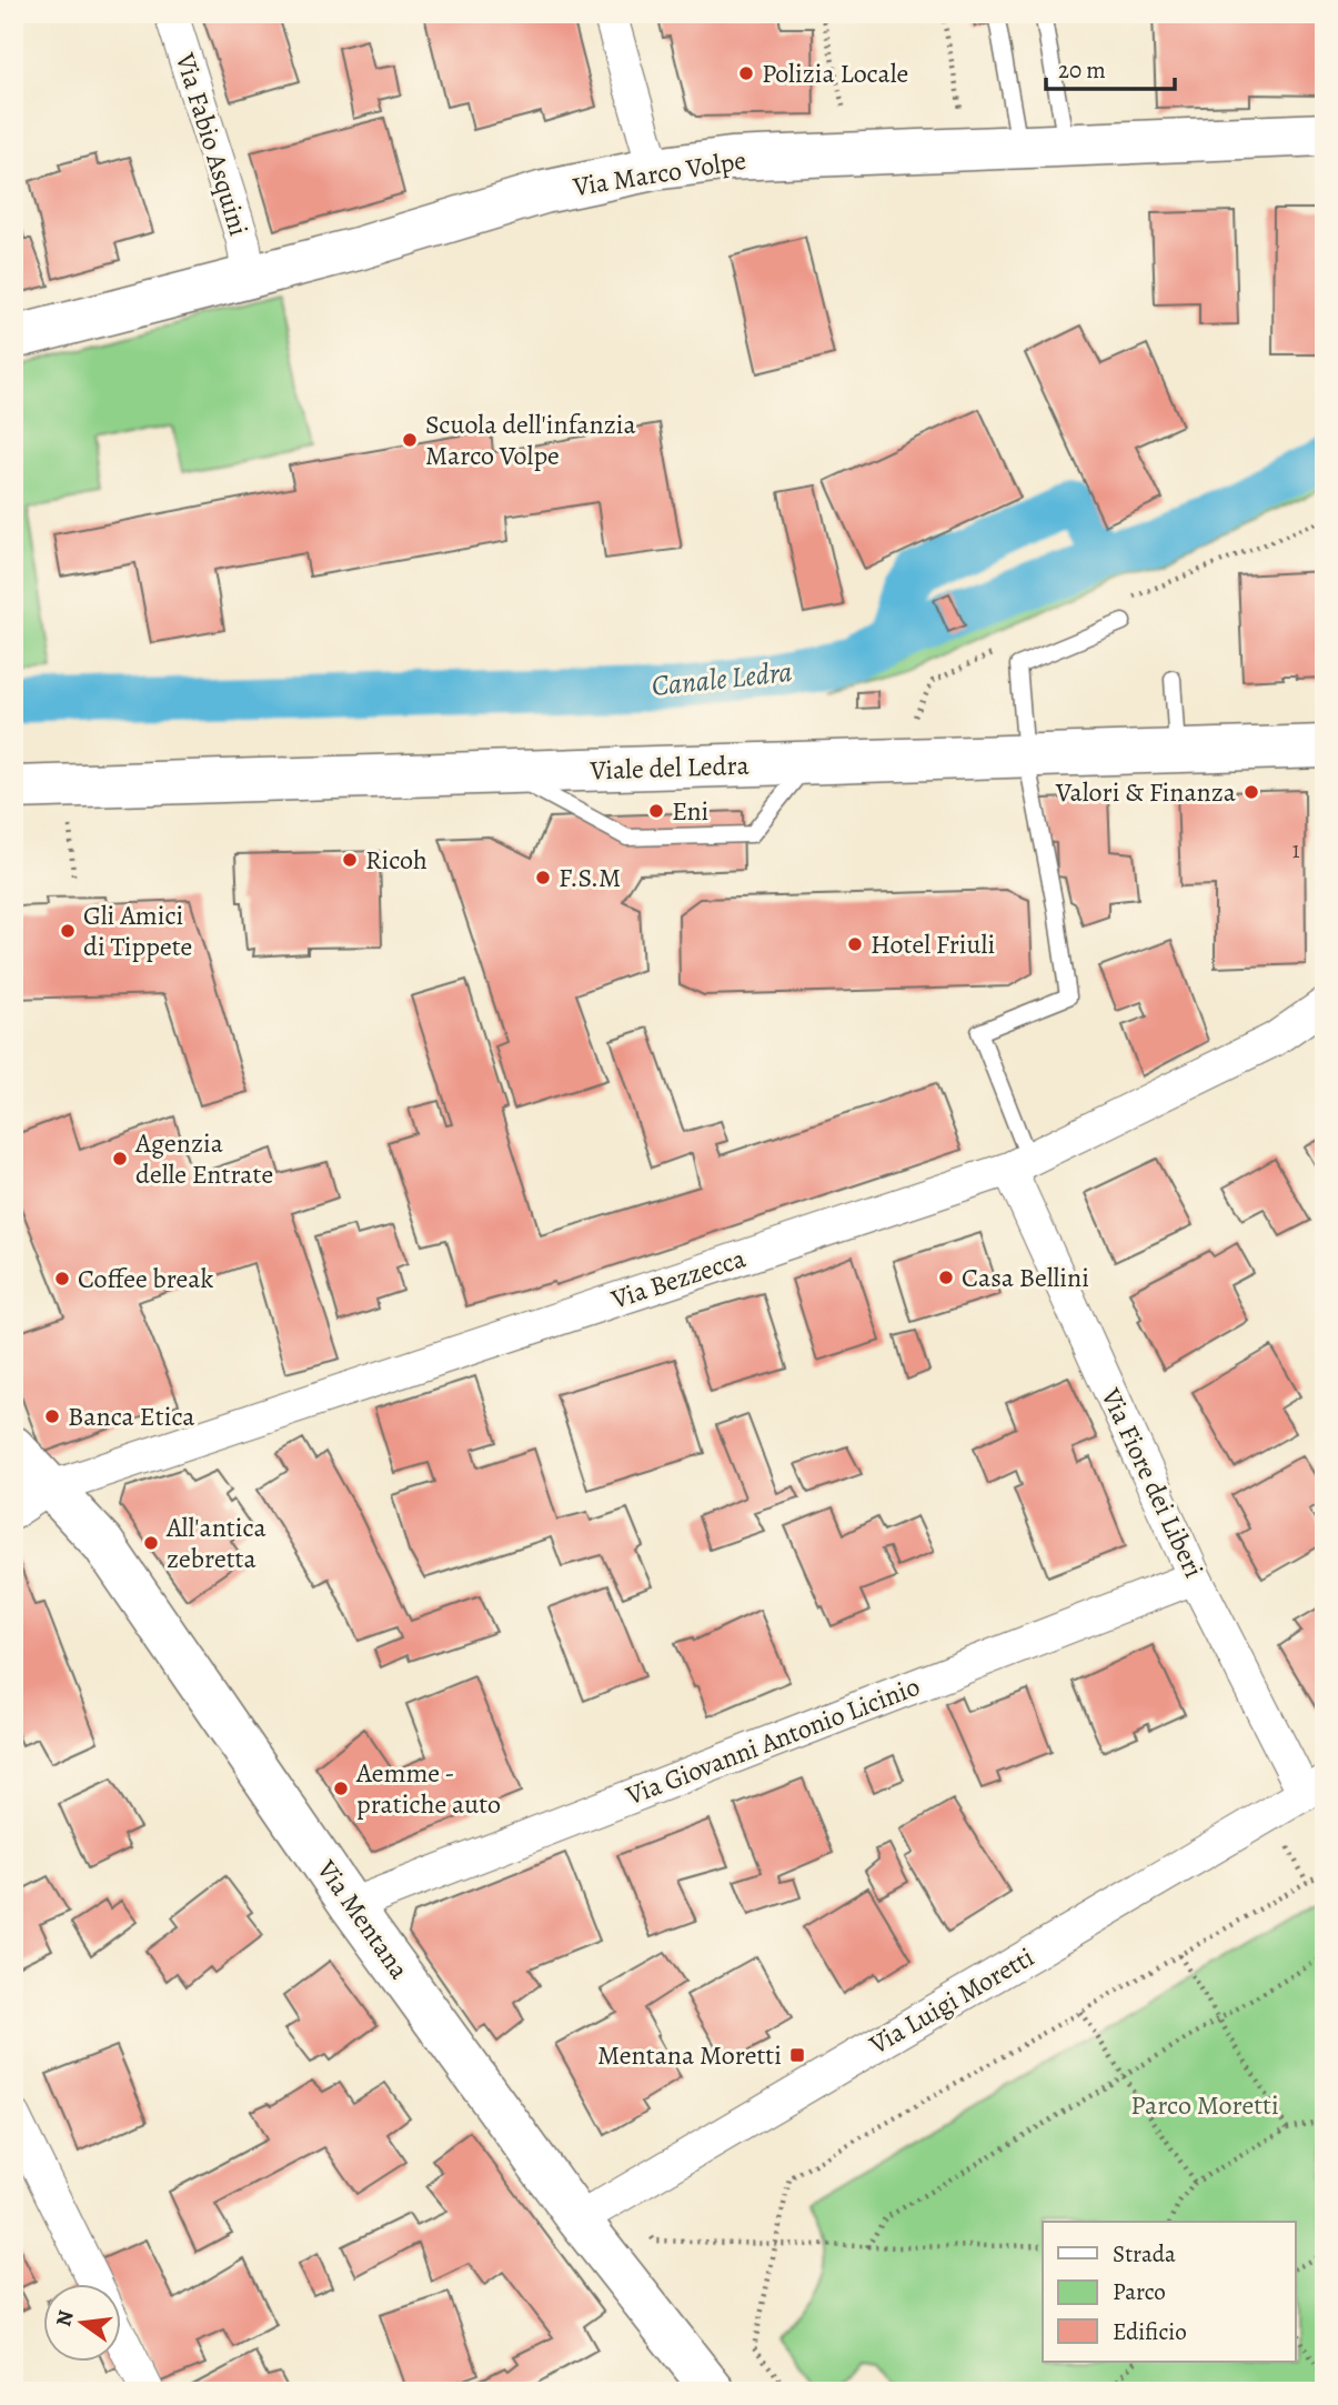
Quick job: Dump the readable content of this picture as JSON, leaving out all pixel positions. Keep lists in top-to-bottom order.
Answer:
{
  "streets": {
    "main road": ["Via Marco Volpe", "Viale del Ledra", "Via Mentana"],
    "street": [
      "Via Fabio Asquini",
      "Via Bezzecca",
      "Via Fiore dei Liberi",
      "Via Giovanni Antonio Licinio",
      "Via Luigi Moretti"
    ]
  },
  "crossings": [
    ["Via Fabio Asquini", "Via Marco Volpe"],
    ["Via Bezzecca", "Via Fiore dei Liberi"],
    ["Via Bezzecca", "Via Mentana"],
    ["Via Fiore dei Liberi", "Via Giovanni Antonio Licinio"],
    ["Via Fiore dei Liberi", "Via Luigi Moretti"],
    ["Via Giovanni Antonio Licinio", "Via Mentana"],
    ["Via Mentana", "Via Luigi Moretti"]
  ],
  "water": ["Canale Ledra"],
  "parks": ["Parco Moretti"],
  "places": {
    "other": [
      "Polizia Locale",
      "Scuola dell'infanzia Marco Volpe",
      "Valori & Finanza",
      "Eni",
      "Ricoh",
      "F.S.M",
      "Gli Amici di Tippete",
      "Hotel Friuli",
      "Agenzia delle Entrate",
      "Casa Bellini",
      "Coffee break",
      "Banca Etica",
      "All'antica zebretta",
      "Aemme - pratiche auto"
    ],
    "transit": ["Mentana Moretti"]
  },
  "house_numbers": ["1"],
  "legend": ["Strada", "Parco", "Edificio"],
  "scale_bar": "20 m",
  "north": "left"
}
